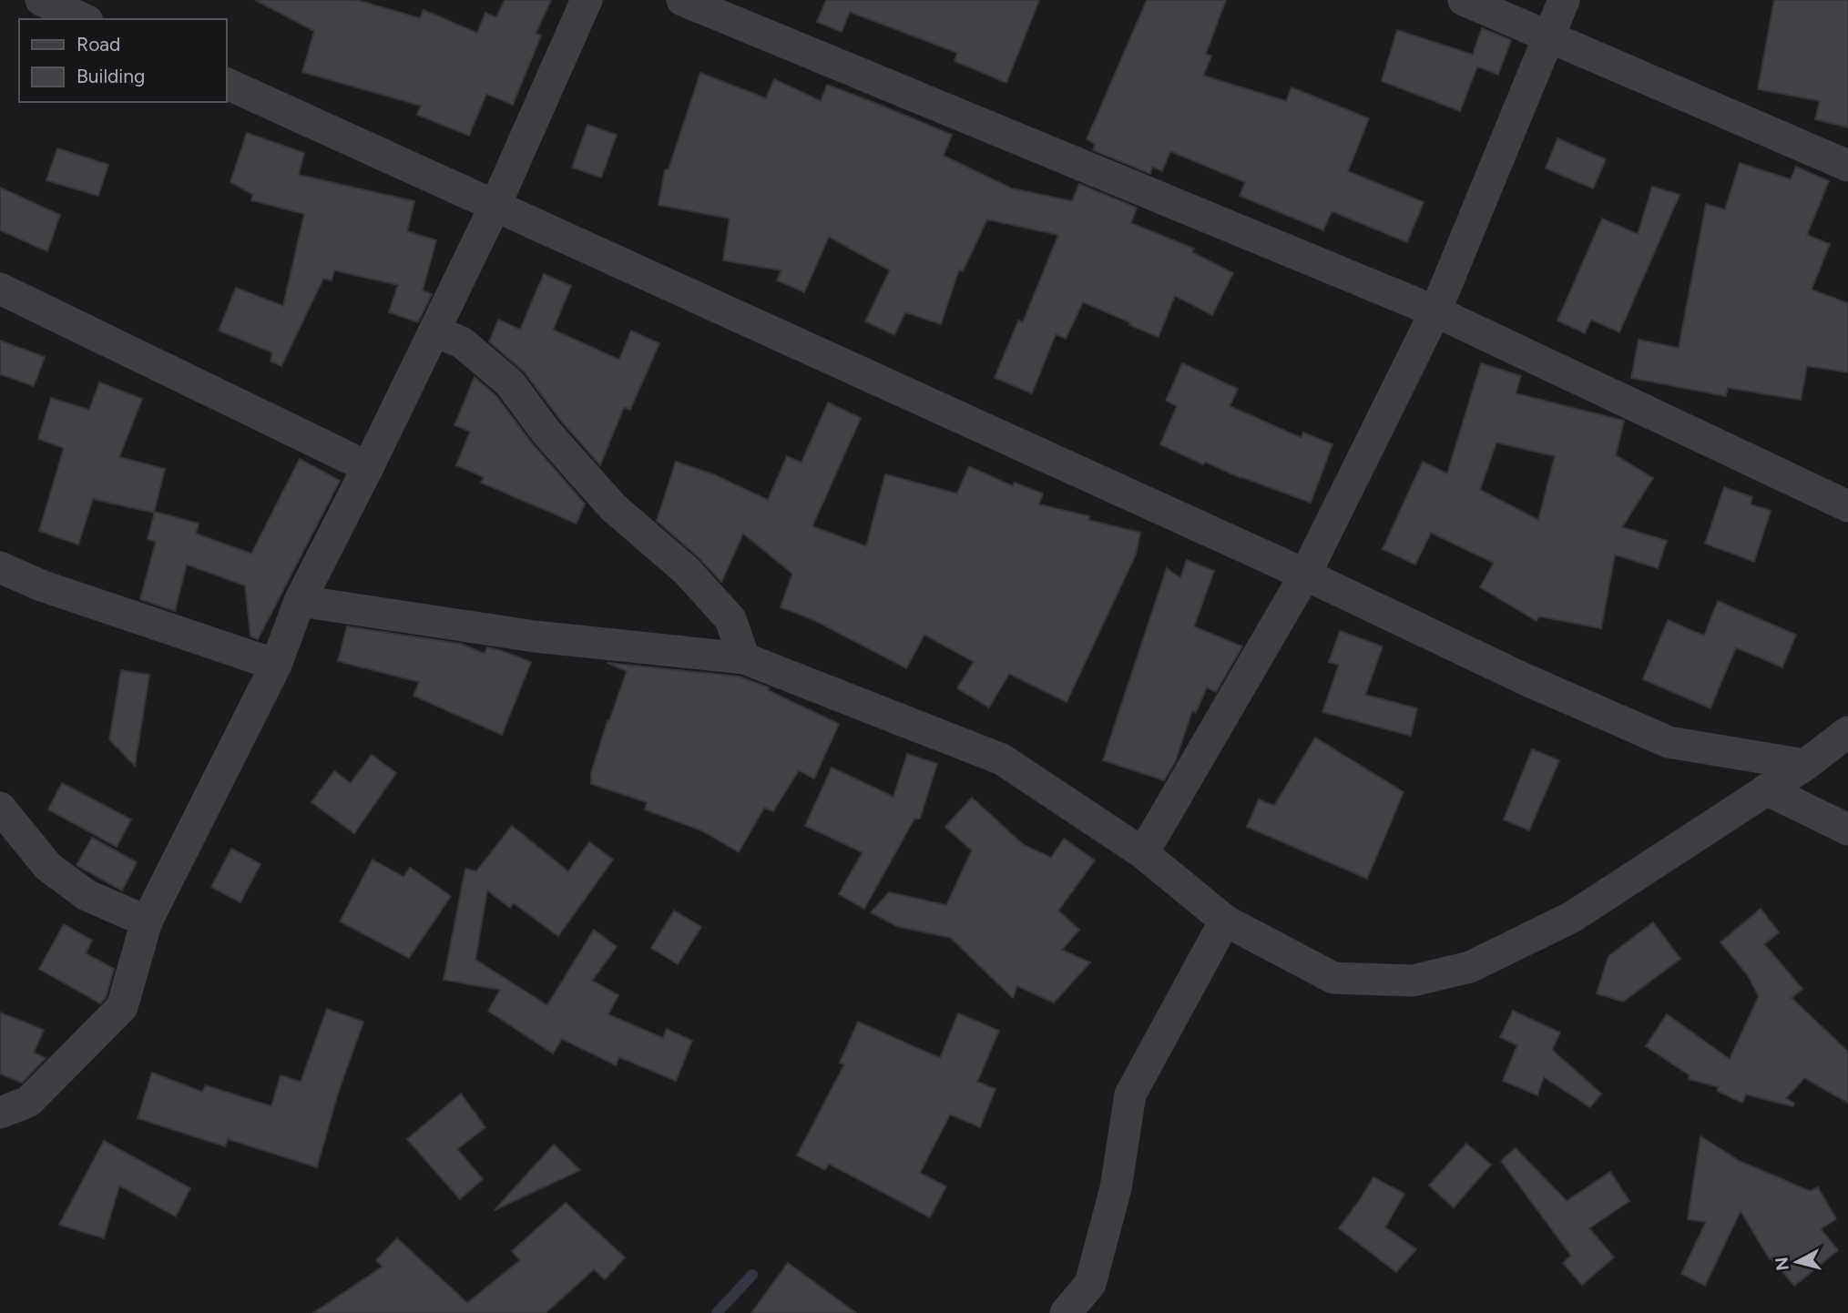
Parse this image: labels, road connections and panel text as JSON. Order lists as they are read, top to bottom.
{
  "legend": ["Road", "Building"],
  "north": "left"
}
